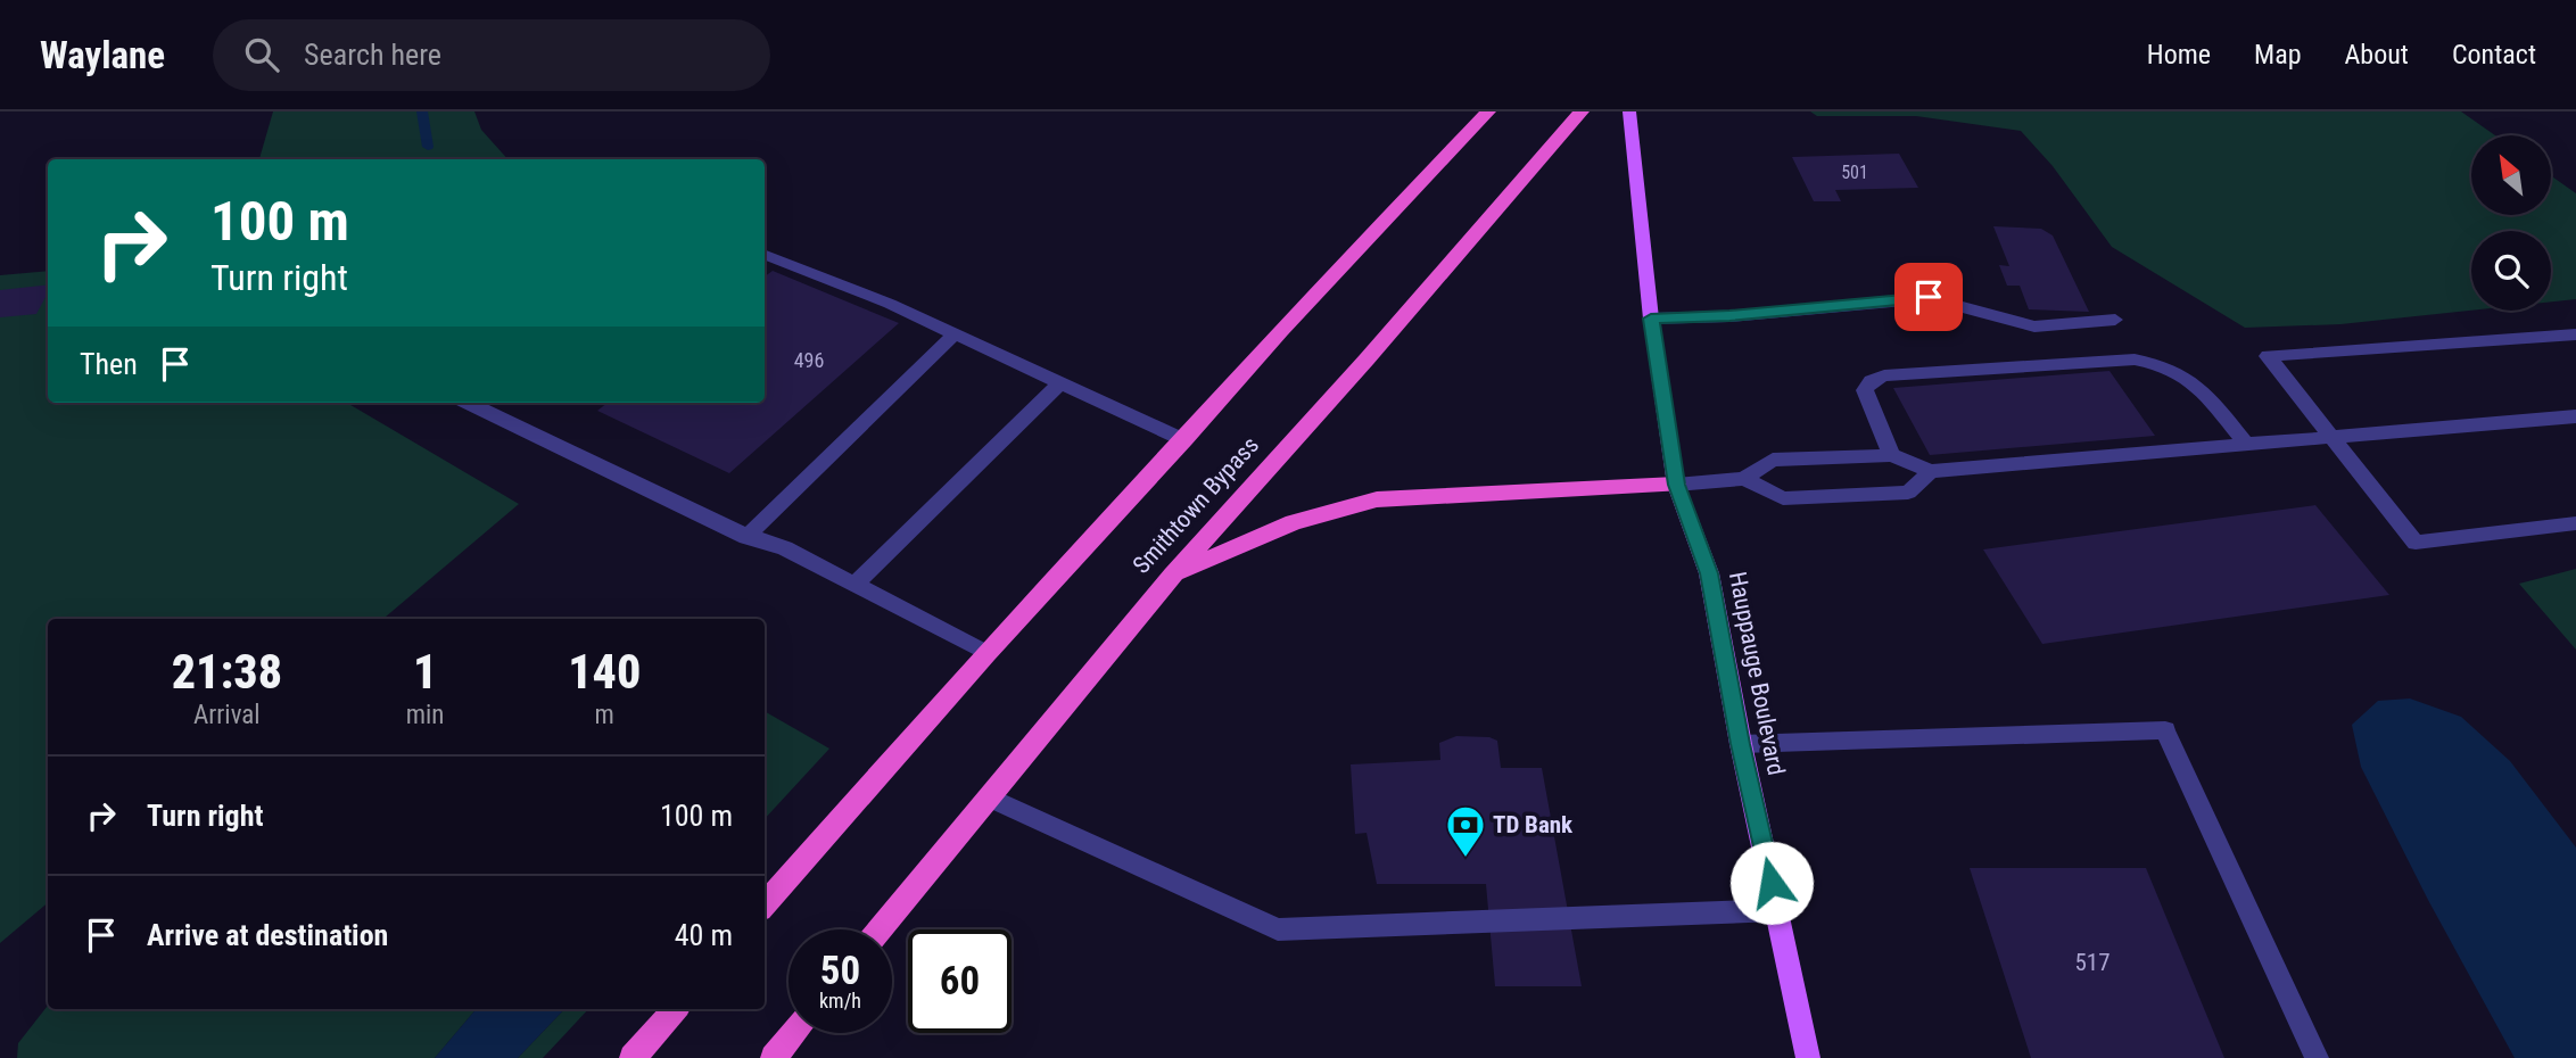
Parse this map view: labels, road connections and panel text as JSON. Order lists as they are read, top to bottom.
{
  "streets": {
    "highway": ["Smithtown Bypass"],
    "main road": ["Hauppauge Boulevard"]
  },
  "places": {
    "bank": ["TD Bank"]
  },
  "house_numbers": ["501", "496", "517"],
  "north": "top left",
  "page": {
    "header": "Waylane",
    "search": "Search here",
    "nav": [
      "Home",
      "Map",
      "About",
      "Contact"
    ],
    "turn": ["100 m", "Turn right"],
    "then": "Then",
    "eta": [
      "21:38",
      "Arrival",
      "1",
      "min",
      "140",
      "m"
    ],
    "list": [
      {
        "name": "Turn right",
        "value": "100 m"
      },
      {
        "name": "Arrive at destination",
        "value": "40 m"
      }
    ],
    "speed": "50 km/h",
    "limit": "60"
  }
}
